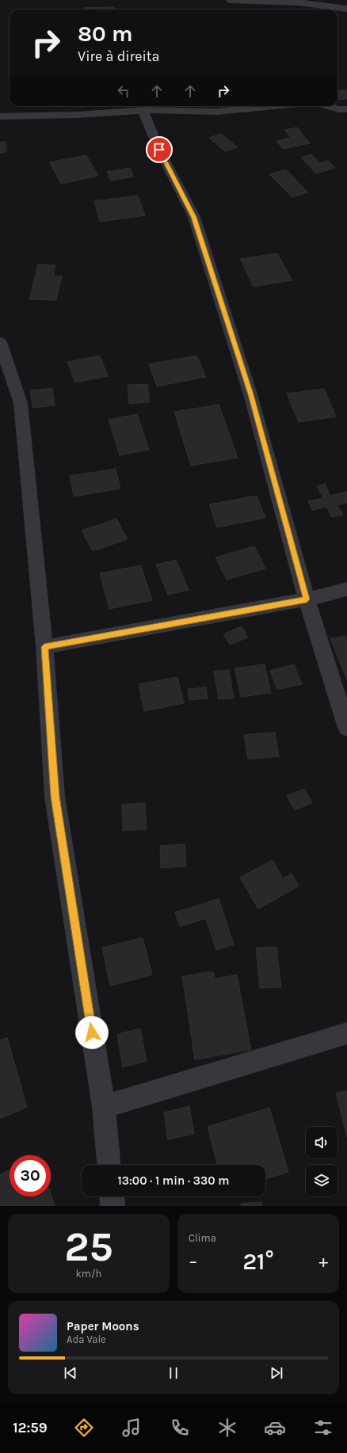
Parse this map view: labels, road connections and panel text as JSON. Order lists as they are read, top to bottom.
{
  "page": {
    "turn": ["80 m", "Vire à direita"],
    "limit": "30",
    "trip": "13:00 · 1 min · 330 m",
    "tile": [
      ["25", "km/h"],
      "Clima"
    ],
    "heat": ["−", "21°", "+"],
    "song": ["Paper Moons", "Ada Vale"],
    "tabs": "12:59"
  }
}
